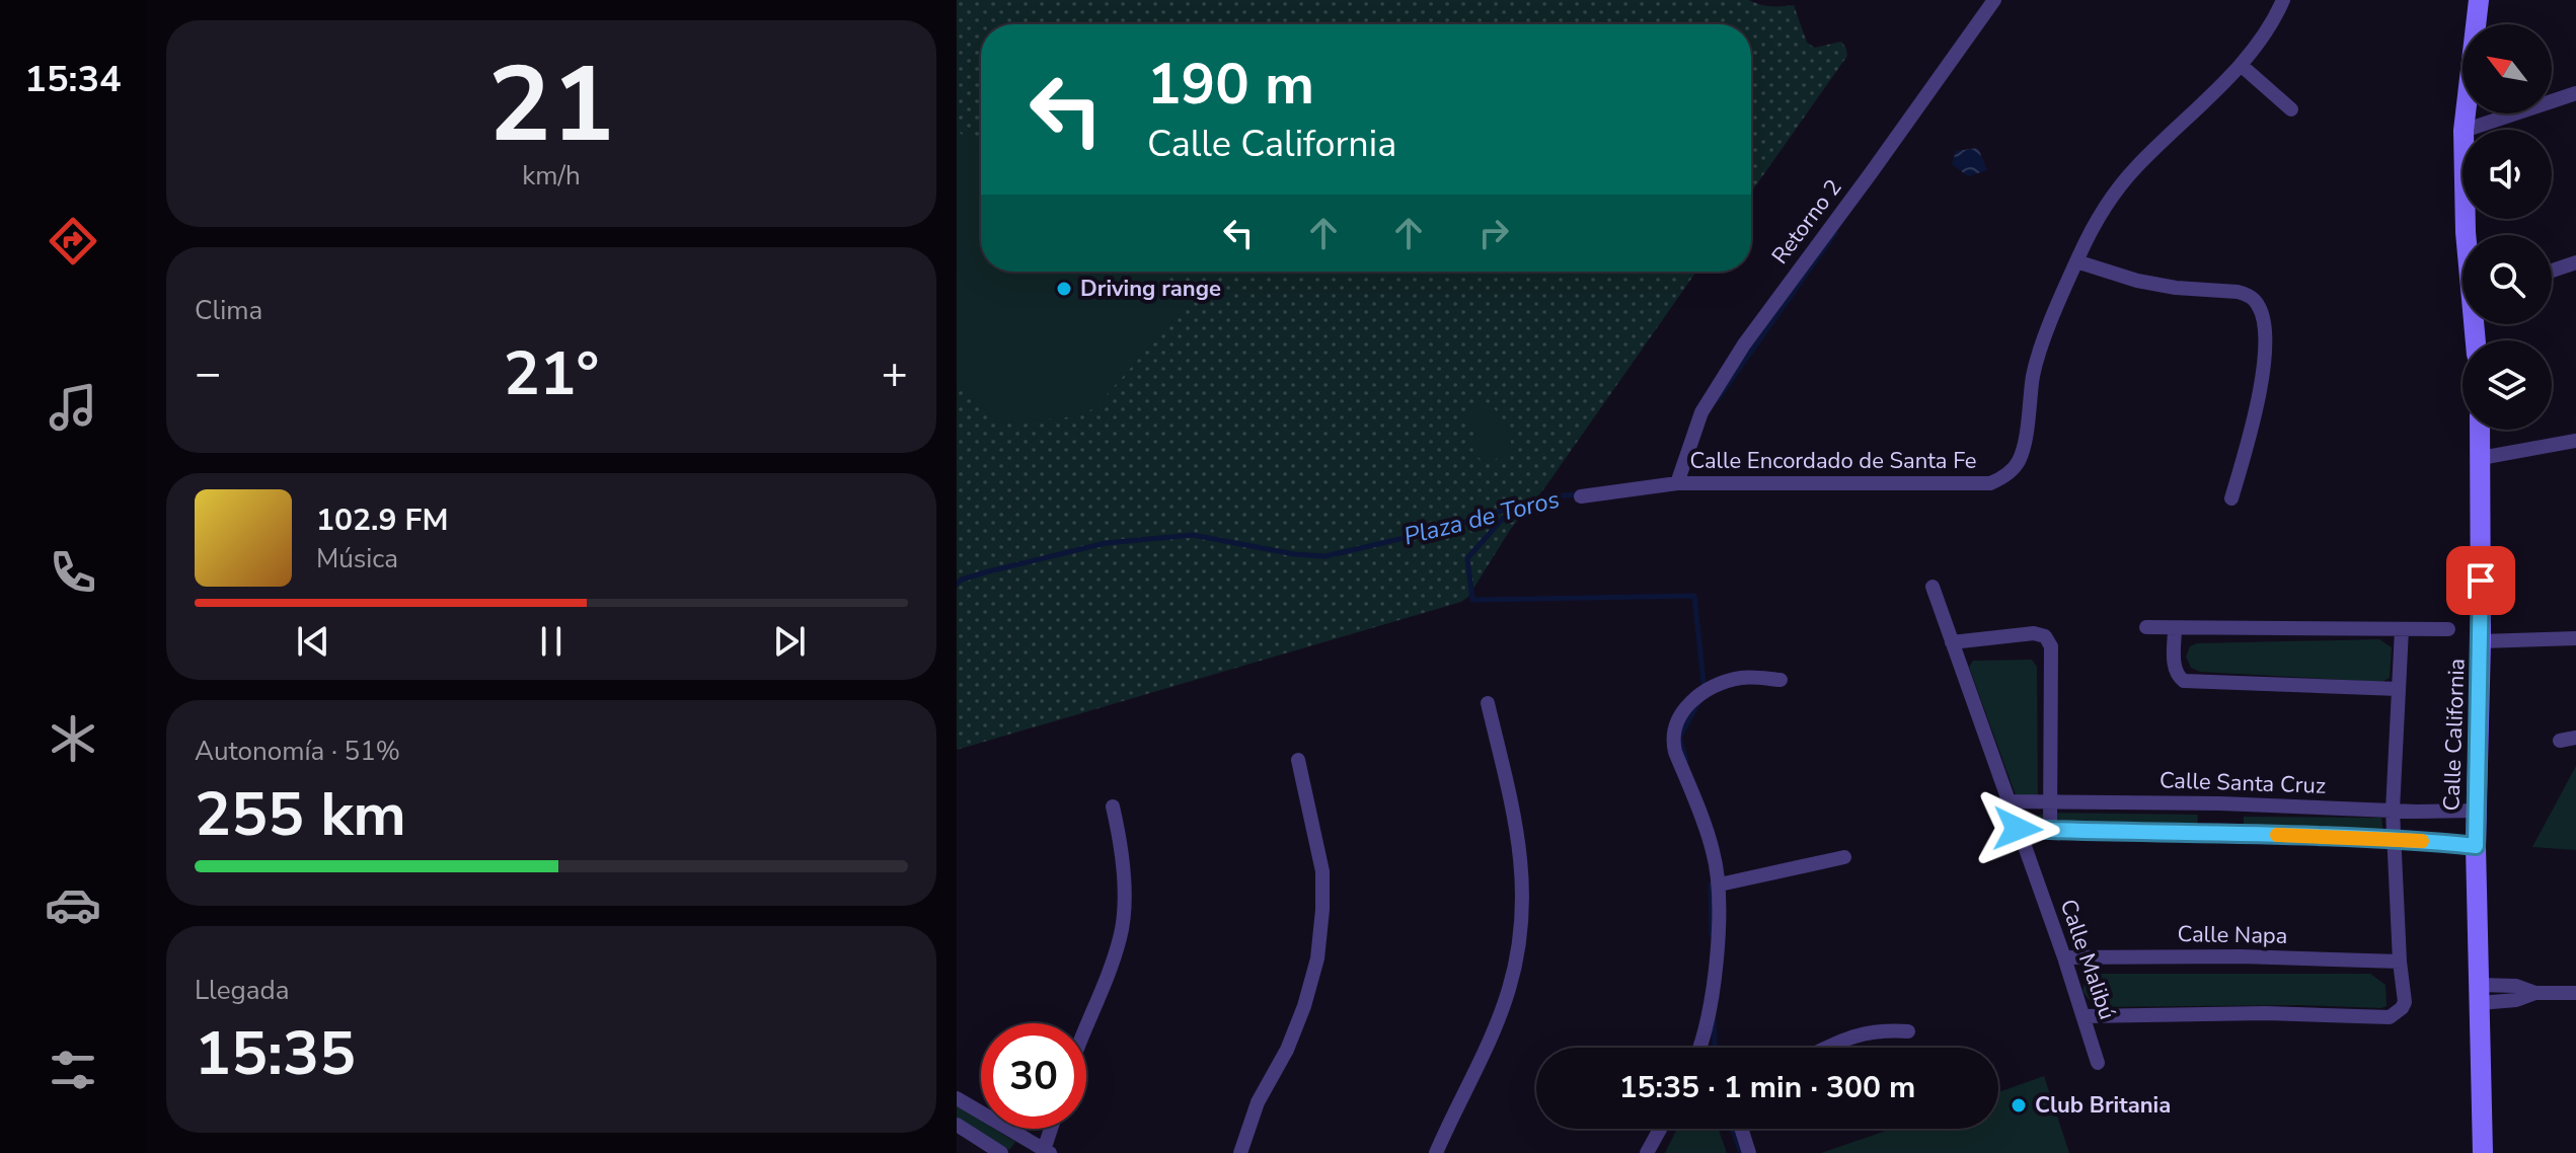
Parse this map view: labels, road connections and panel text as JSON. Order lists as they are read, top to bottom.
{
  "streets": {
    "main road": ["Calle California"],
    "street": [
      "Retorno 2",
      "Calle Encordado de Santa Fe",
      "Calle Santa Cruz",
      "Calle Napa",
      "Calle Malibú"
    ]
  },
  "crossings": [
    ["Retorno 2", "Calle Encordado de Santa Fe"],
    ["Calle California", "Calle Santa Cruz"],
    ["Calle Santa Cruz", "Calle Malibú"],
    ["Calle Napa", "Calle Malibú"]
  ],
  "water": ["Plaza de Toros"],
  "places": ["Driving range", "Club Britania"],
  "north": "top left",
  "page": {
    "tabs": "15:34",
    "tile": [
      ["21", "km/h"],
      "Clima",
      ["Autonomía · 51%", "255 km"],
      ["Llegada", "15:35"]
    ],
    "turn": ["190 m", "Calle California"],
    "heat": ["−", "21°", "+"],
    "song": ["102.9 FM", "Música"],
    "limit": "30",
    "trip": "15:35 · 1 min · 300 m"
  }
}
